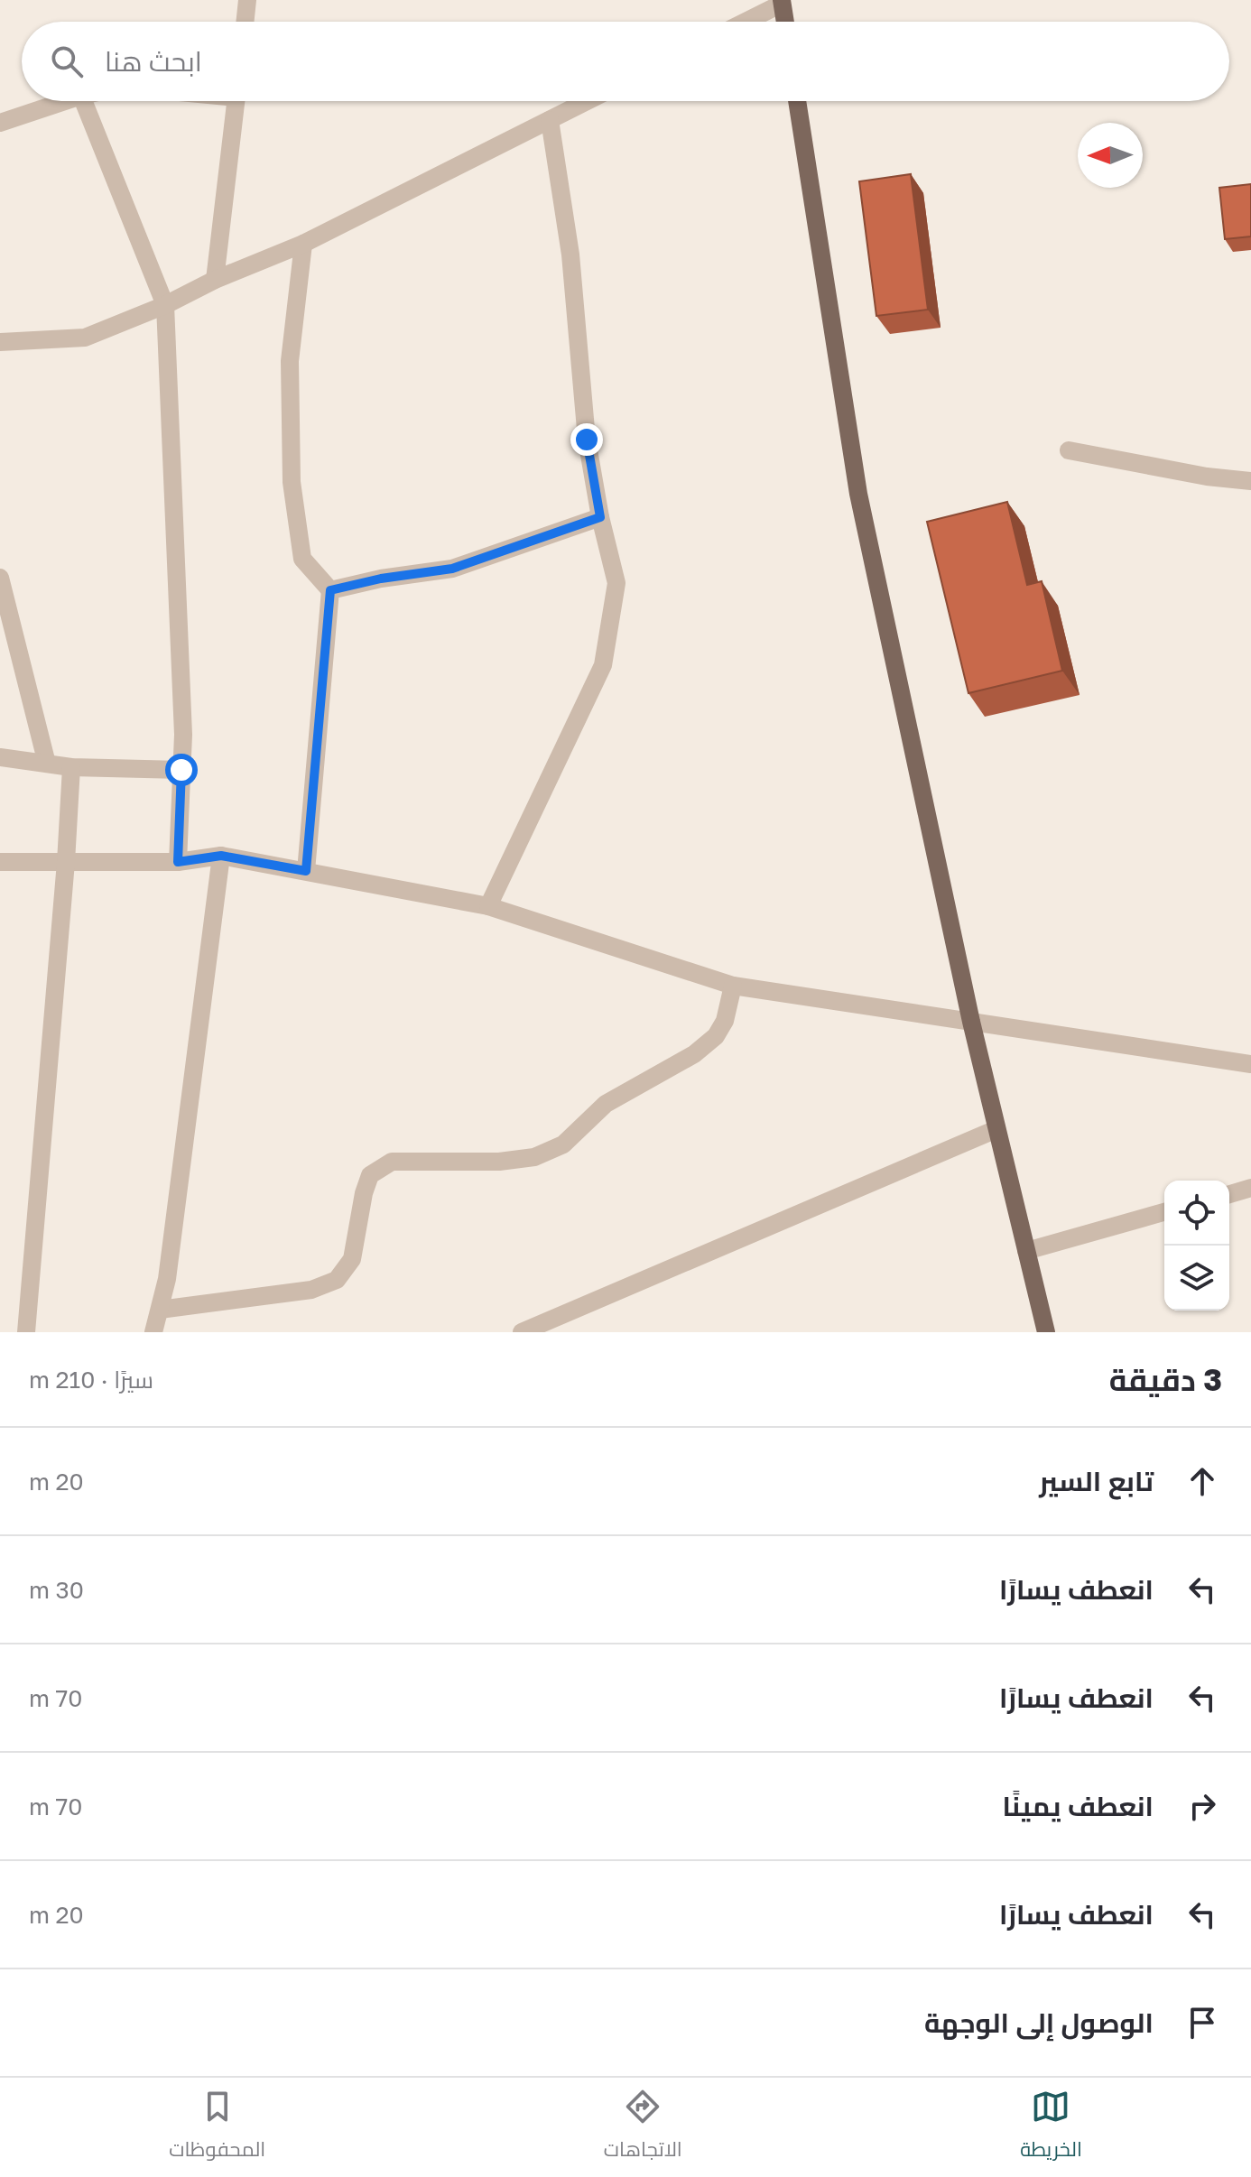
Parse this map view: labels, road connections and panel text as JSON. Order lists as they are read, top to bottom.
{
  "north": "left",
  "page": {
    "search": "ابحث هنا",
    "heading": ["3 دقيقة", "سيرًا · 210 m"],
    "list": [
      ["تابع السير", "20 m"],
      ["انعطف يسارًا", "30 m"],
      ["انعطف يسارًا", "70 m"],
      ["انعطف يمينًا", "70 m"],
      ["انعطف يسارًا", "20 m"],
      "الوصول إلى الوجهة"
    ],
    "nav": ["الخريطة", "الاتجاهات", "المحفوظات"]
  }
}
